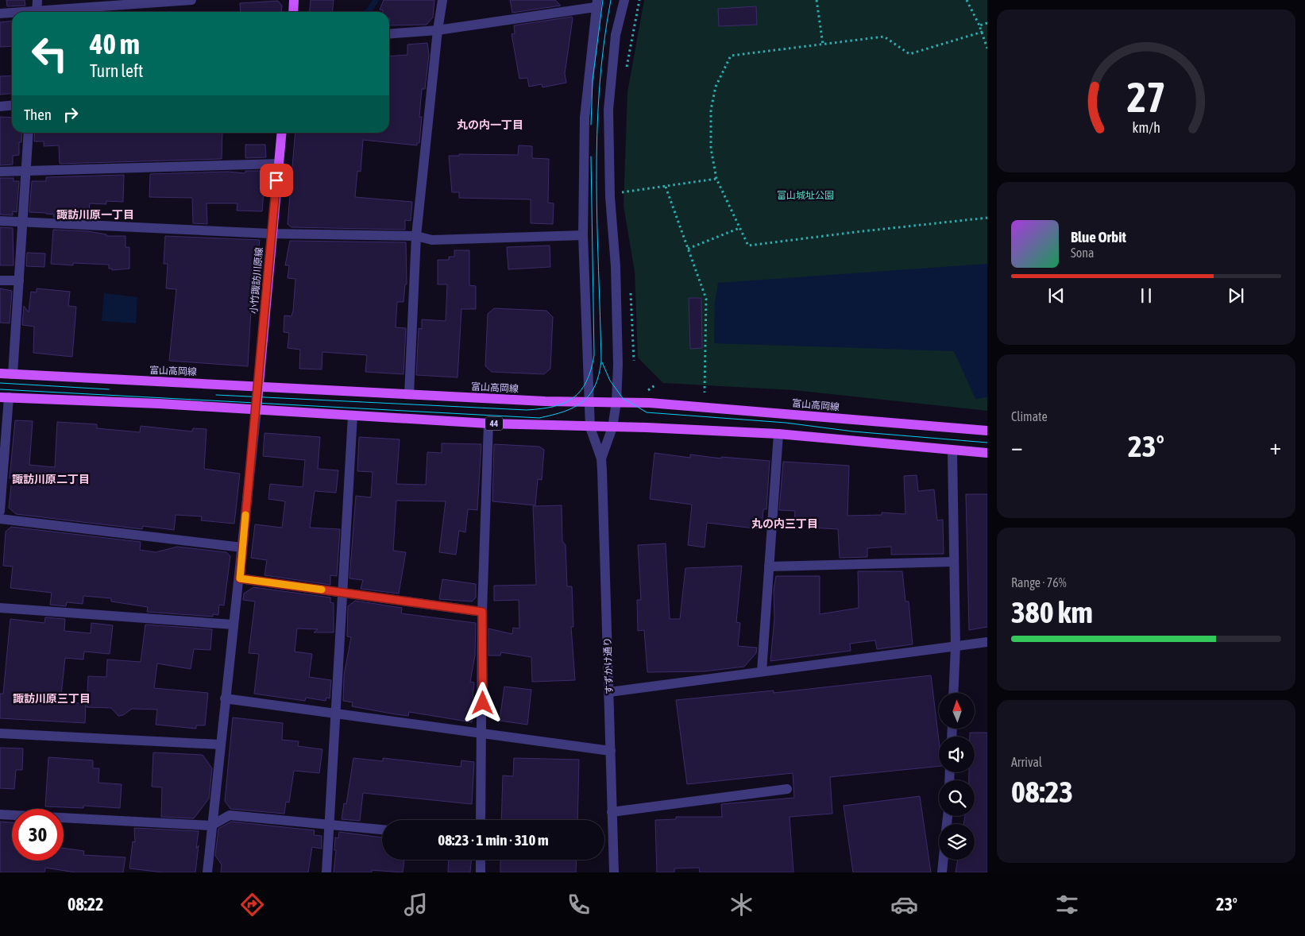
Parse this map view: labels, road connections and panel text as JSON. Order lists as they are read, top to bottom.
{
  "streets": {
    "main road": ["小竹諏訪川原線", "富山高岡線", "44"],
    "street": ["すずかけ通り"]
  },
  "crossings": [
    ["小竹諏訪川原線", "富山高岡線"],
    ["小竹諏訪川原線", "44"]
  ],
  "districts": [
    "丸の内一丁目",
    "諏訪川原一丁目",
    "諏訪川原二丁目",
    "丸の内三丁目",
    "諏訪川原三丁目"
  ],
  "parks": ["富山城址公園"],
  "north": "top",
  "page": {
    "turn": ["40 m", "Turn left"],
    "then": "Then",
    "song": ["Blue Orbit", "Sona"],
    "tile": [
      "Climate",
      ["Range · 76%", "380 km"],
      ["Arrival", "08:23"]
    ],
    "heat": ["−", "23°", "+"],
    "limit": "30",
    "trip": "08:23 · 1 min · 310 m",
    "tabs": ["08:22", "23°"],
    "gauge": ["27", "km/h"]
  }
}
